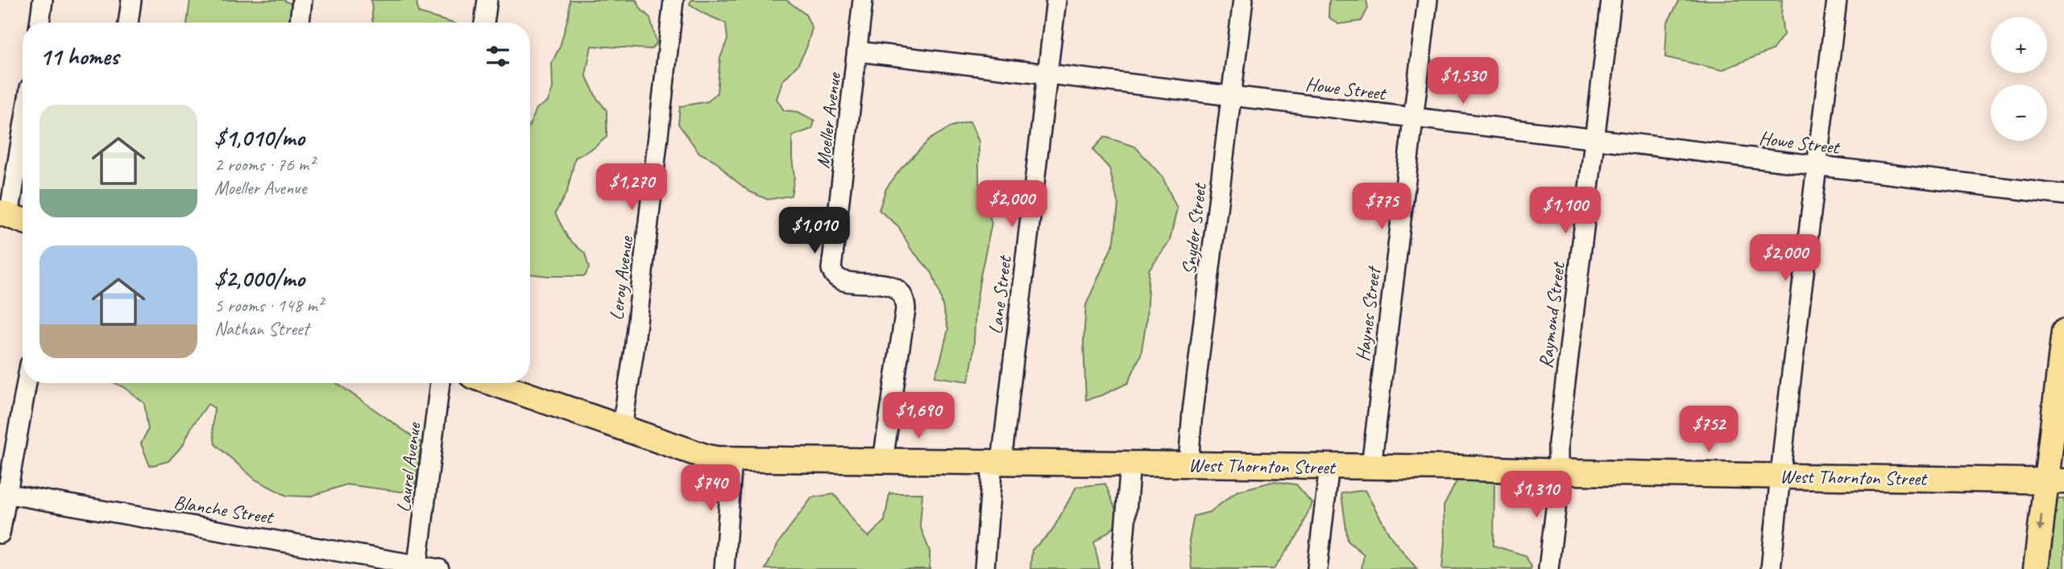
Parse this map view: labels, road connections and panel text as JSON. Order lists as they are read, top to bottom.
{
  "streets": {
    "main road": ["West Thornton Street"],
    "street": [
      "Howe Street",
      "Moeller Avenue",
      "Snyder Street",
      "Leroy Avenue",
      "Lane Street",
      "Haynes Street",
      "Raymond Street",
      "Laurel Avenue",
      "Blanche Street"
    ]
  },
  "crossings": [
    ["Howe Street", "Moeller Avenue"],
    ["Howe Street", "Snyder Street"],
    ["Howe Street", "Lane Street"],
    ["Howe Street", "Haynes Street"],
    ["Howe Street", "Raymond Street"],
    ["Moeller Avenue", "West Thornton Street"],
    ["Snyder Street", "West Thornton Street"],
    ["Leroy Avenue", "West Thornton Street"],
    ["Lane Street", "West Thornton Street"],
    ["Haynes Street", "West Thornton Street"],
    ["Raymond Street", "West Thornton Street"],
    ["Laurel Avenue", "Blanche Street"]
  ],
  "page": {
    "map_buttons": ["+", "−"],
    "heading": "11 homes",
    "price": [
      "$1,530",
      "$1,270",
      "$2,000",
      "$775",
      "$1,100",
      "$1,010",
      "$2,000",
      "$1,690",
      "$752",
      "$740",
      "$1,310"
    ],
    "list": [
      {
        "name": "$1,010/mo",
        "note": "2 rooms · 76 m² · Moeller Avenue"
      },
      {
        "name": "$2,000/mo",
        "note": "5 rooms · 148 m² · Nathan Street"
      }
    ]
  }
}
